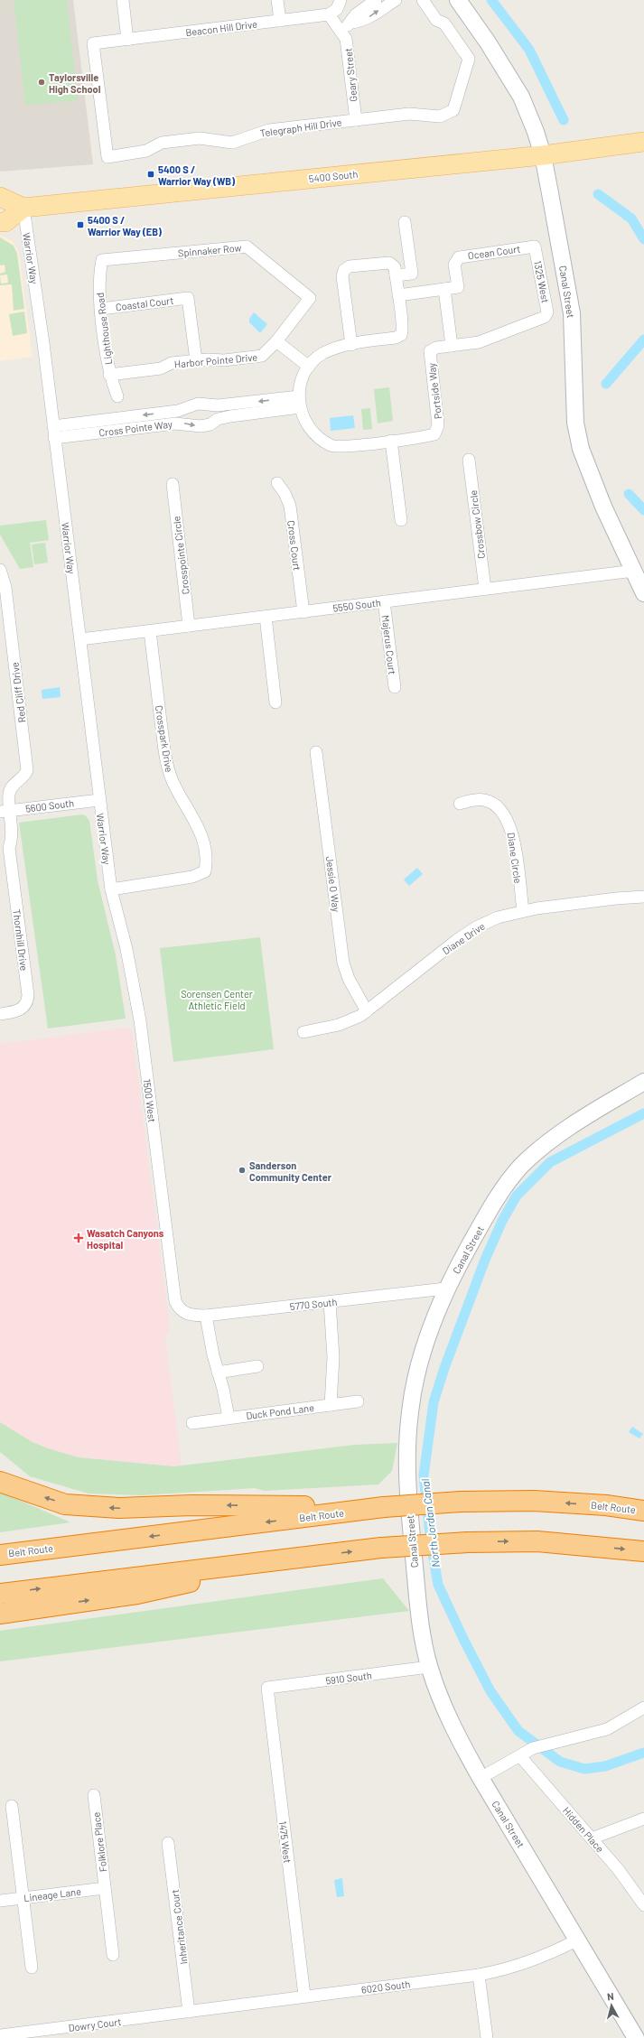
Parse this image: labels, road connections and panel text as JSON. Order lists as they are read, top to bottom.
{
  "streets": {
    "highway": ["Belt Route"],
    "main road": ["5400 South"],
    "street": [
      "Beacon Hill Drive",
      "Geary Street",
      "Telegraph Hill Drive",
      "Spinnaker Row",
      "Ocean Court",
      "Warrior Way",
      "1325 West",
      "Canal Street",
      "Coastal Court",
      "Lighthouse Road",
      "Harbor Pointe Drive",
      "Portside Way",
      "Cross Pointe Way",
      "Crossbow Circle",
      "Cross Court",
      "Crosspointe Circle",
      "5550 South",
      "Majerus Court",
      "Red Cliff Drive",
      "Crosspark Drive",
      "5600 South",
      "Diane Circle",
      "Jessie O Way",
      "Diane Drive",
      "Thornhill Drive",
      "1500 West",
      "5770 South",
      "Duck Pond Lane",
      "5910 South",
      "Hidden Place",
      "Folklore Place",
      "1475 West",
      "Lineage Lane",
      "Inheritance Court",
      "6020 South",
      "Dowry Court"
    ]
  },
  "crossings": [
    ["Beacon Hill Drive", "Geary Street"],
    ["Beacon Hill Drive", "Telegraph Hill Drive"],
    ["Geary Street", "Telegraph Hill Drive"],
    ["5400 South", "Warrior Way"],
    ["5400 South", "Canal Street"],
    ["Spinnaker Row", "Lighthouse Road"],
    ["Spinnaker Row", "Harbor Pointe Drive"],
    ["Ocean Court", "1325 West"],
    ["Warrior Way", "Cross Pointe Way"],
    ["Warrior Way", "5550 South"],
    ["Warrior Way", "Crosspark Drive"],
    ["Warrior Way", "5600 South"],
    ["Warrior Way", "1500 West"],
    ["1325 West", "Portside Way"],
    ["Canal Street", "5550 South"],
    ["Canal Street", "5770 South"],
    ["Canal Street", "5910 South"],
    ["Canal Street", "6020 South"],
    ["Coastal Court", "Lighthouse Road"],
    ["Coastal Court", "Harbor Pointe Drive"],
    ["Lighthouse Road", "Harbor Pointe Drive"],
    ["Portside Way", "Cross Pointe Way"],
    ["Crossbow Circle", "5550 South"],
    ["Cross Court", "5550 South"],
    ["Crosspointe Circle", "5550 South"],
    ["5550 South", "Majerus Court"],
    ["5550 South", "Crosspark Drive"],
    ["Red Cliff Drive", "5600 South"],
    ["Red Cliff Drive", "Thornhill Drive"],
    ["Crosspark Drive", "1500 West"],
    ["5600 South", "Thornhill Drive"],
    ["Diane Circle", "Diane Drive"],
    ["Jessie O Way", "Diane Drive"],
    ["1500 West", "5770 South"],
    ["5910 South", "1475 West"],
    ["Folklore Place", "Lineage Lane"],
    ["1475 West", "6020 South"],
    ["Inheritance Court", "6020 South"],
    ["Inheritance Court", "Dowry Court"],
    ["6020 South", "Dowry Court"]
  ],
  "water": ["North Jordan Canal"],
  "parks": ["Sorensen Center Athletic Field"],
  "places": {
    "other": ["Taylorsville High School", "Sanderson Community Center"],
    "transit": ["5400 S / Warrior Way (WB)", "5400 S / Warrior Way (EB)"],
    "health": ["Wasatch Canyons Hospital"]
  },
  "north": "top"
}
